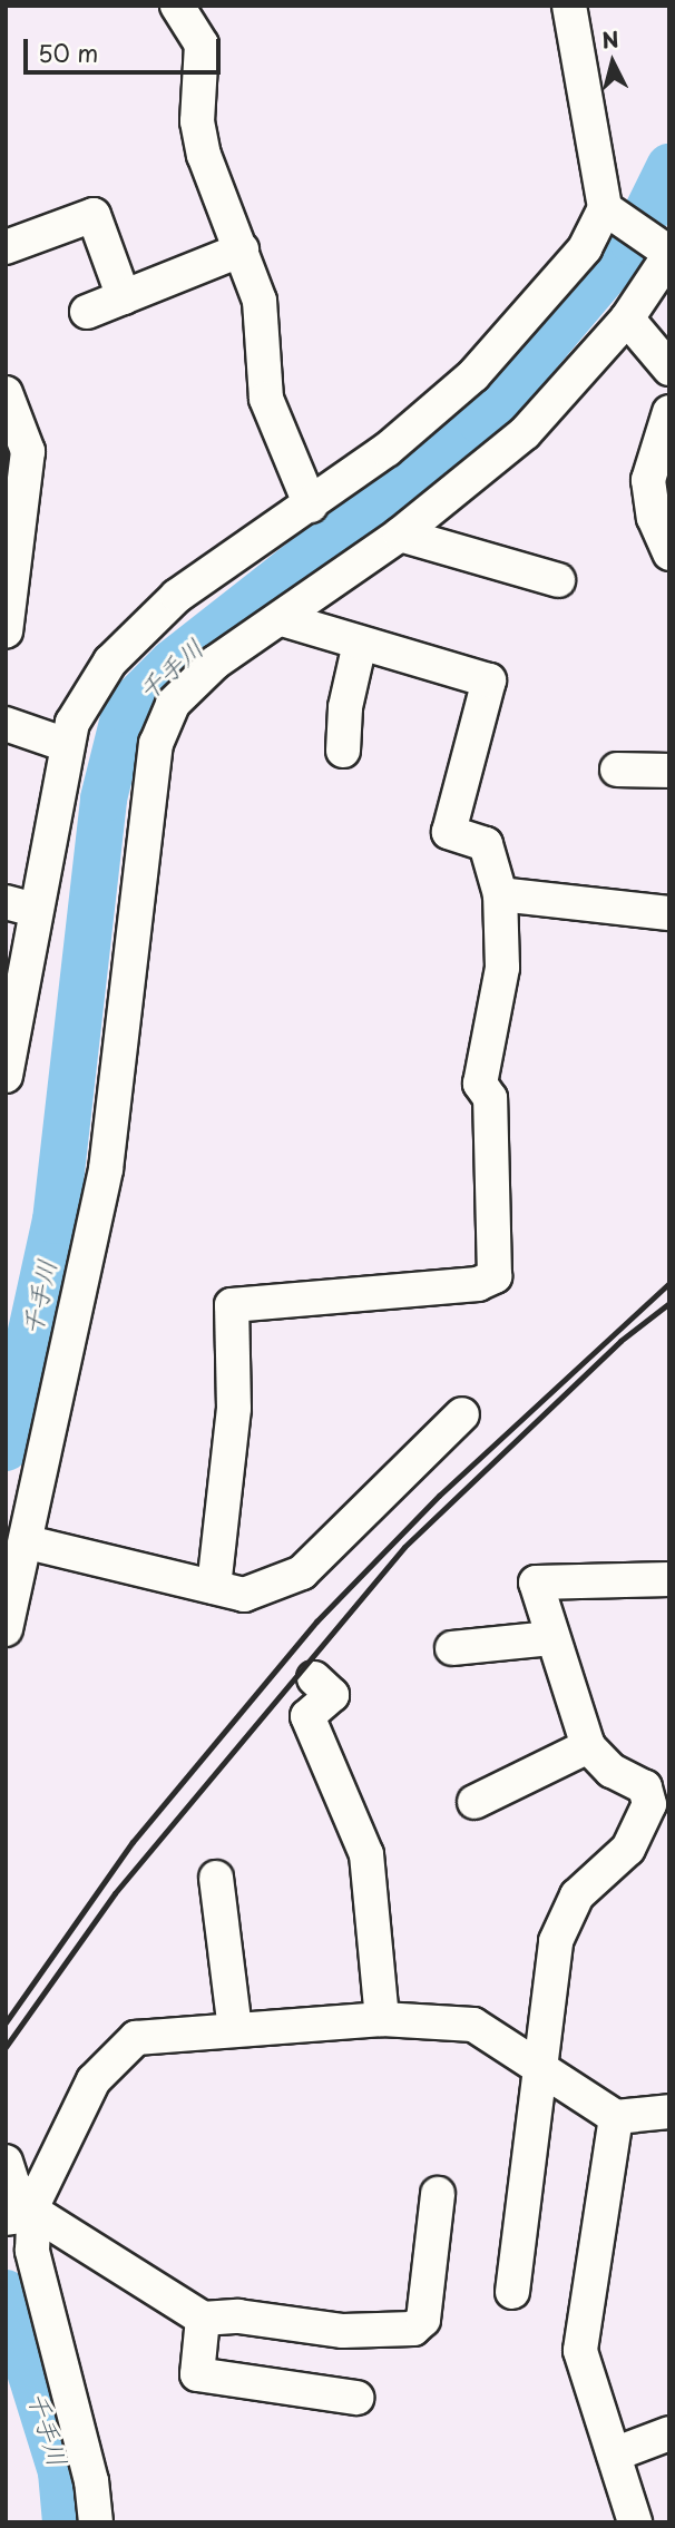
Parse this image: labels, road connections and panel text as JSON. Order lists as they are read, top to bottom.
{
  "water": ["千手川"],
  "scale_bar": "50 m",
  "north": "top"
}
